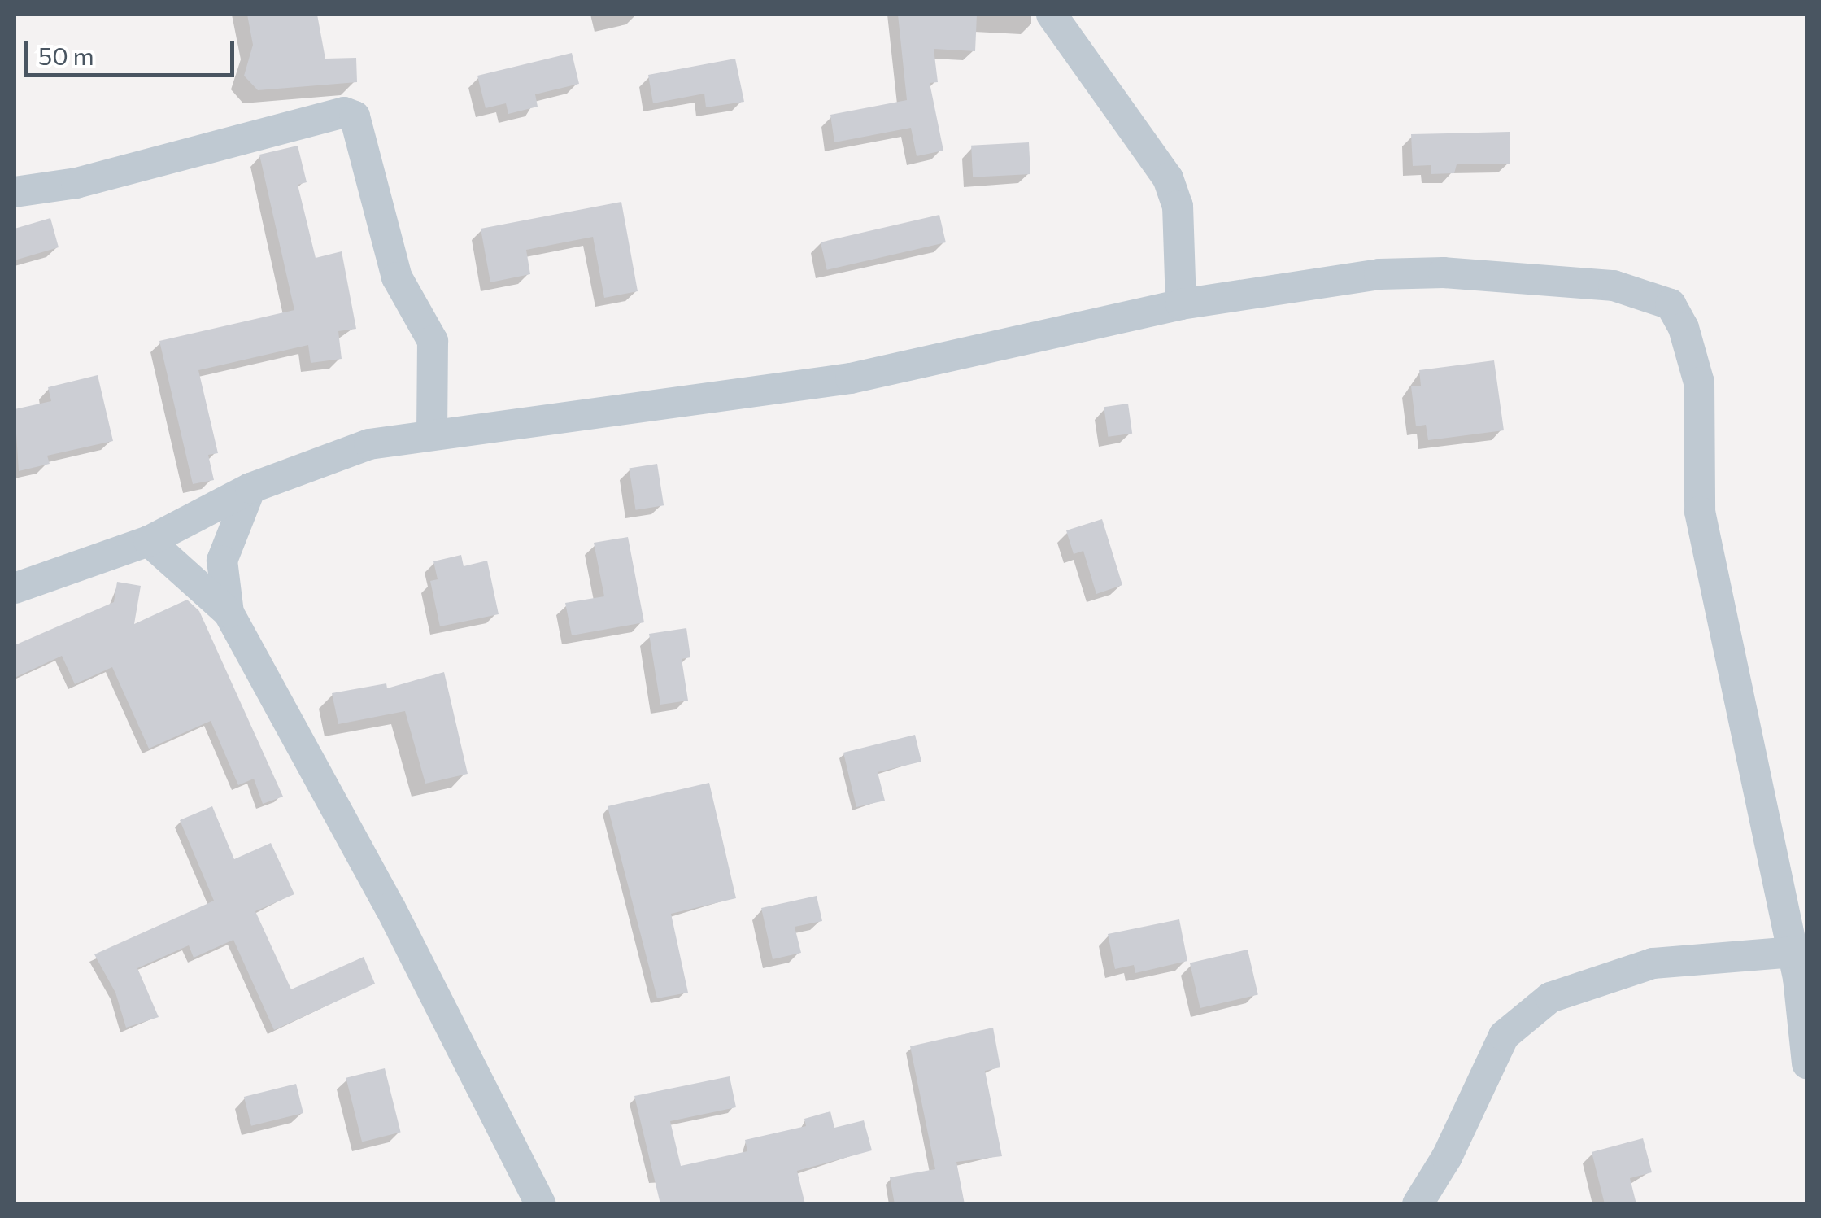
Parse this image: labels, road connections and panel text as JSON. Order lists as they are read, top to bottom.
{
  "scale_bar": "50 m"
}
